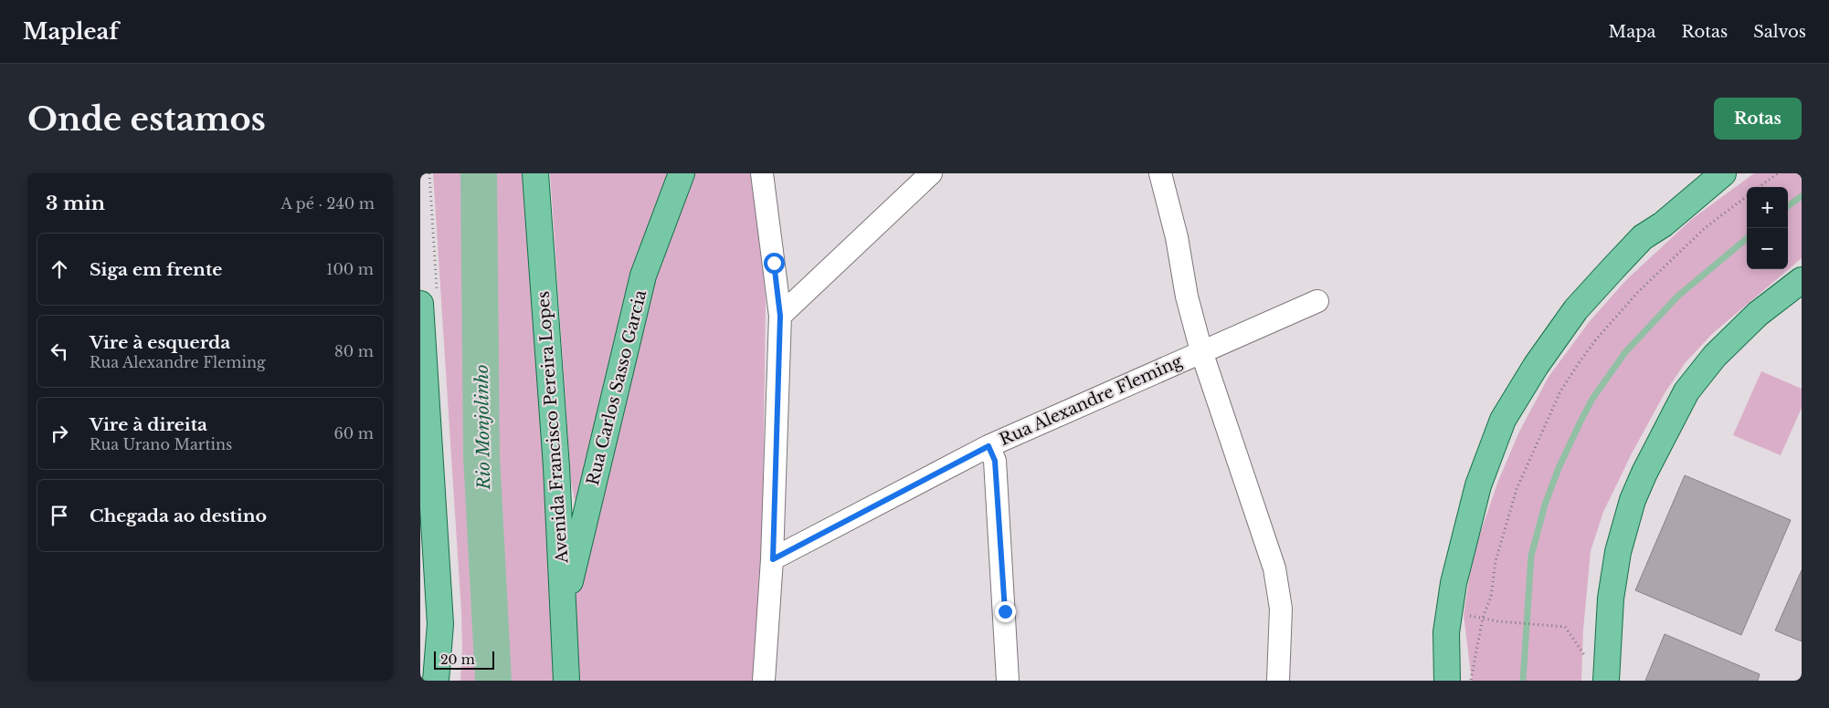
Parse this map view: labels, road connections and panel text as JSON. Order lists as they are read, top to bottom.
{
  "streets": {
    "main road": ["Rua Carlos Sasso Garcia", "Avenida Francisco Pereira Lopes"],
    "street": ["Rua Alexandre Fleming"]
  },
  "crossings": [
    ["Rua Carlos Sasso Garcia", "Avenida Francisco Pereira Lopes"]
  ],
  "water": ["Rio Monjolinho"],
  "scale_bar": "20 m",
  "page": {
    "header": "Mapleaf",
    "nav": ["Mapa", "Rotas", "Salvos"],
    "buttons": "Rotas",
    "title": "Onde estamos",
    "heading": ["3 min", "A pé · 240 m"],
    "map_buttons": ["+", "−"],
    "list": [
      ["Siga em frente", "100 m"],
      ["Vire à esquerda", "Rua Alexandre Fleming", "80 m"],
      ["Vire à direita", "Rua Urano Martins", "60 m"],
      "Chegada ao destino"
    ],
    "scale": "20 m"
  }
}
